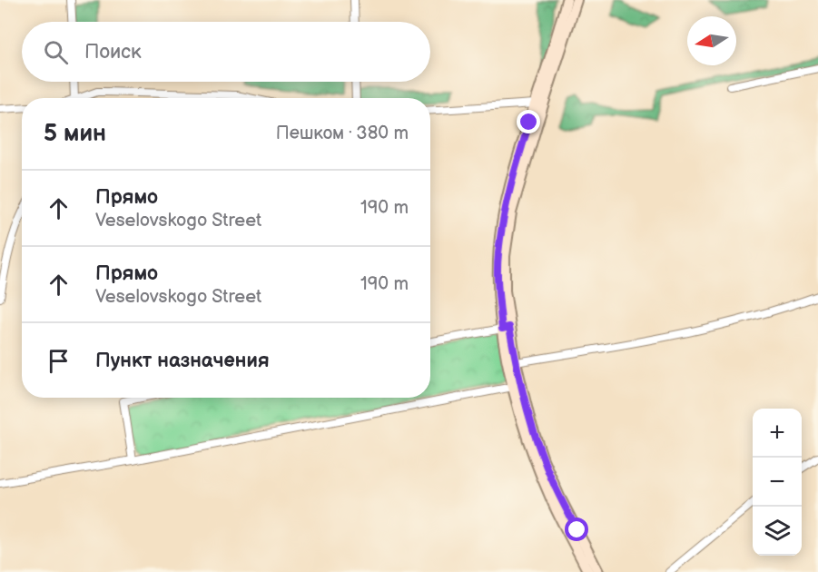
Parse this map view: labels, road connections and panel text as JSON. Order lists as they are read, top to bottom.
{
  "north": "left",
  "page": {
    "search": "Поиск",
    "heading": ["5 мин", "Пешком · 380 m"],
    "list": [
      ["Прямо", "Veselovskogo Street", "190 m"],
      ["Прямо", "Veselovskogo Street", "190 m"],
      "Пункт назначения"
    ],
    "map_buttons": ["+", "−"]
  }
}
